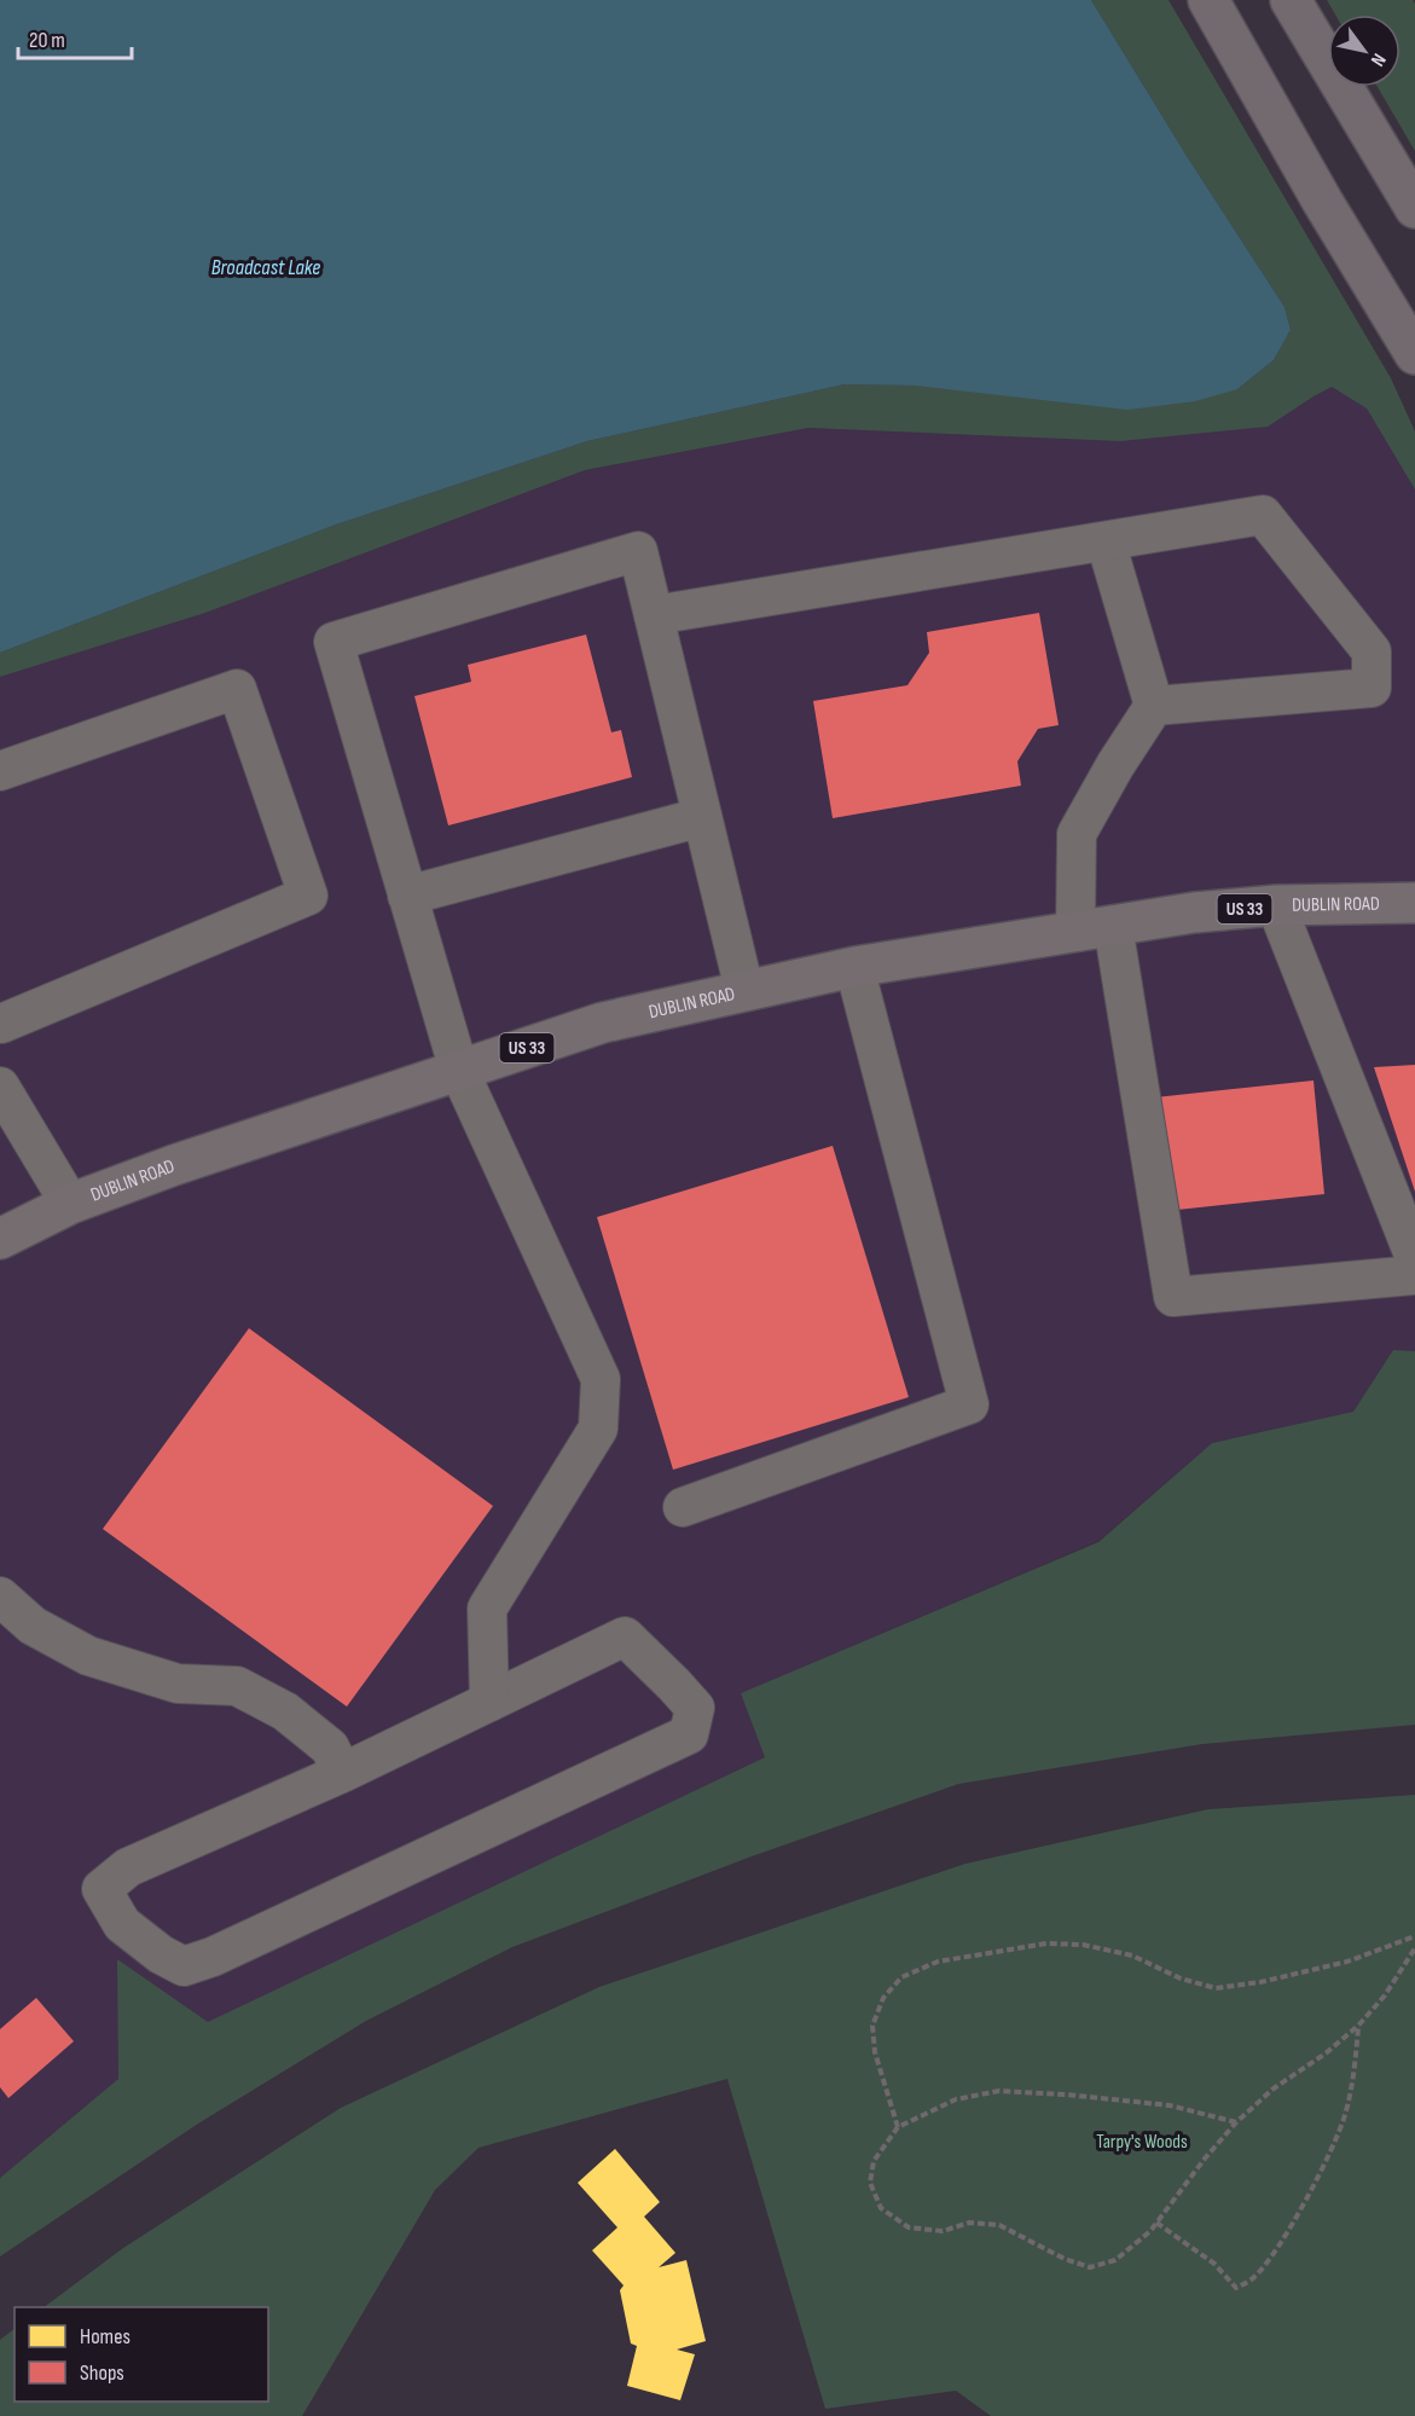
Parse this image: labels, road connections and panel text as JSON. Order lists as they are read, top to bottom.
{
  "streets": {
    "main road": ["DUBLIN ROAD", "US 33"]
  },
  "water": ["Broadcast Lake"],
  "parks": ["Tarpy's Woods"],
  "legend": ["Homes", "Shops"],
  "scale_bar": "20 m",
  "north": "bottom right"
}
